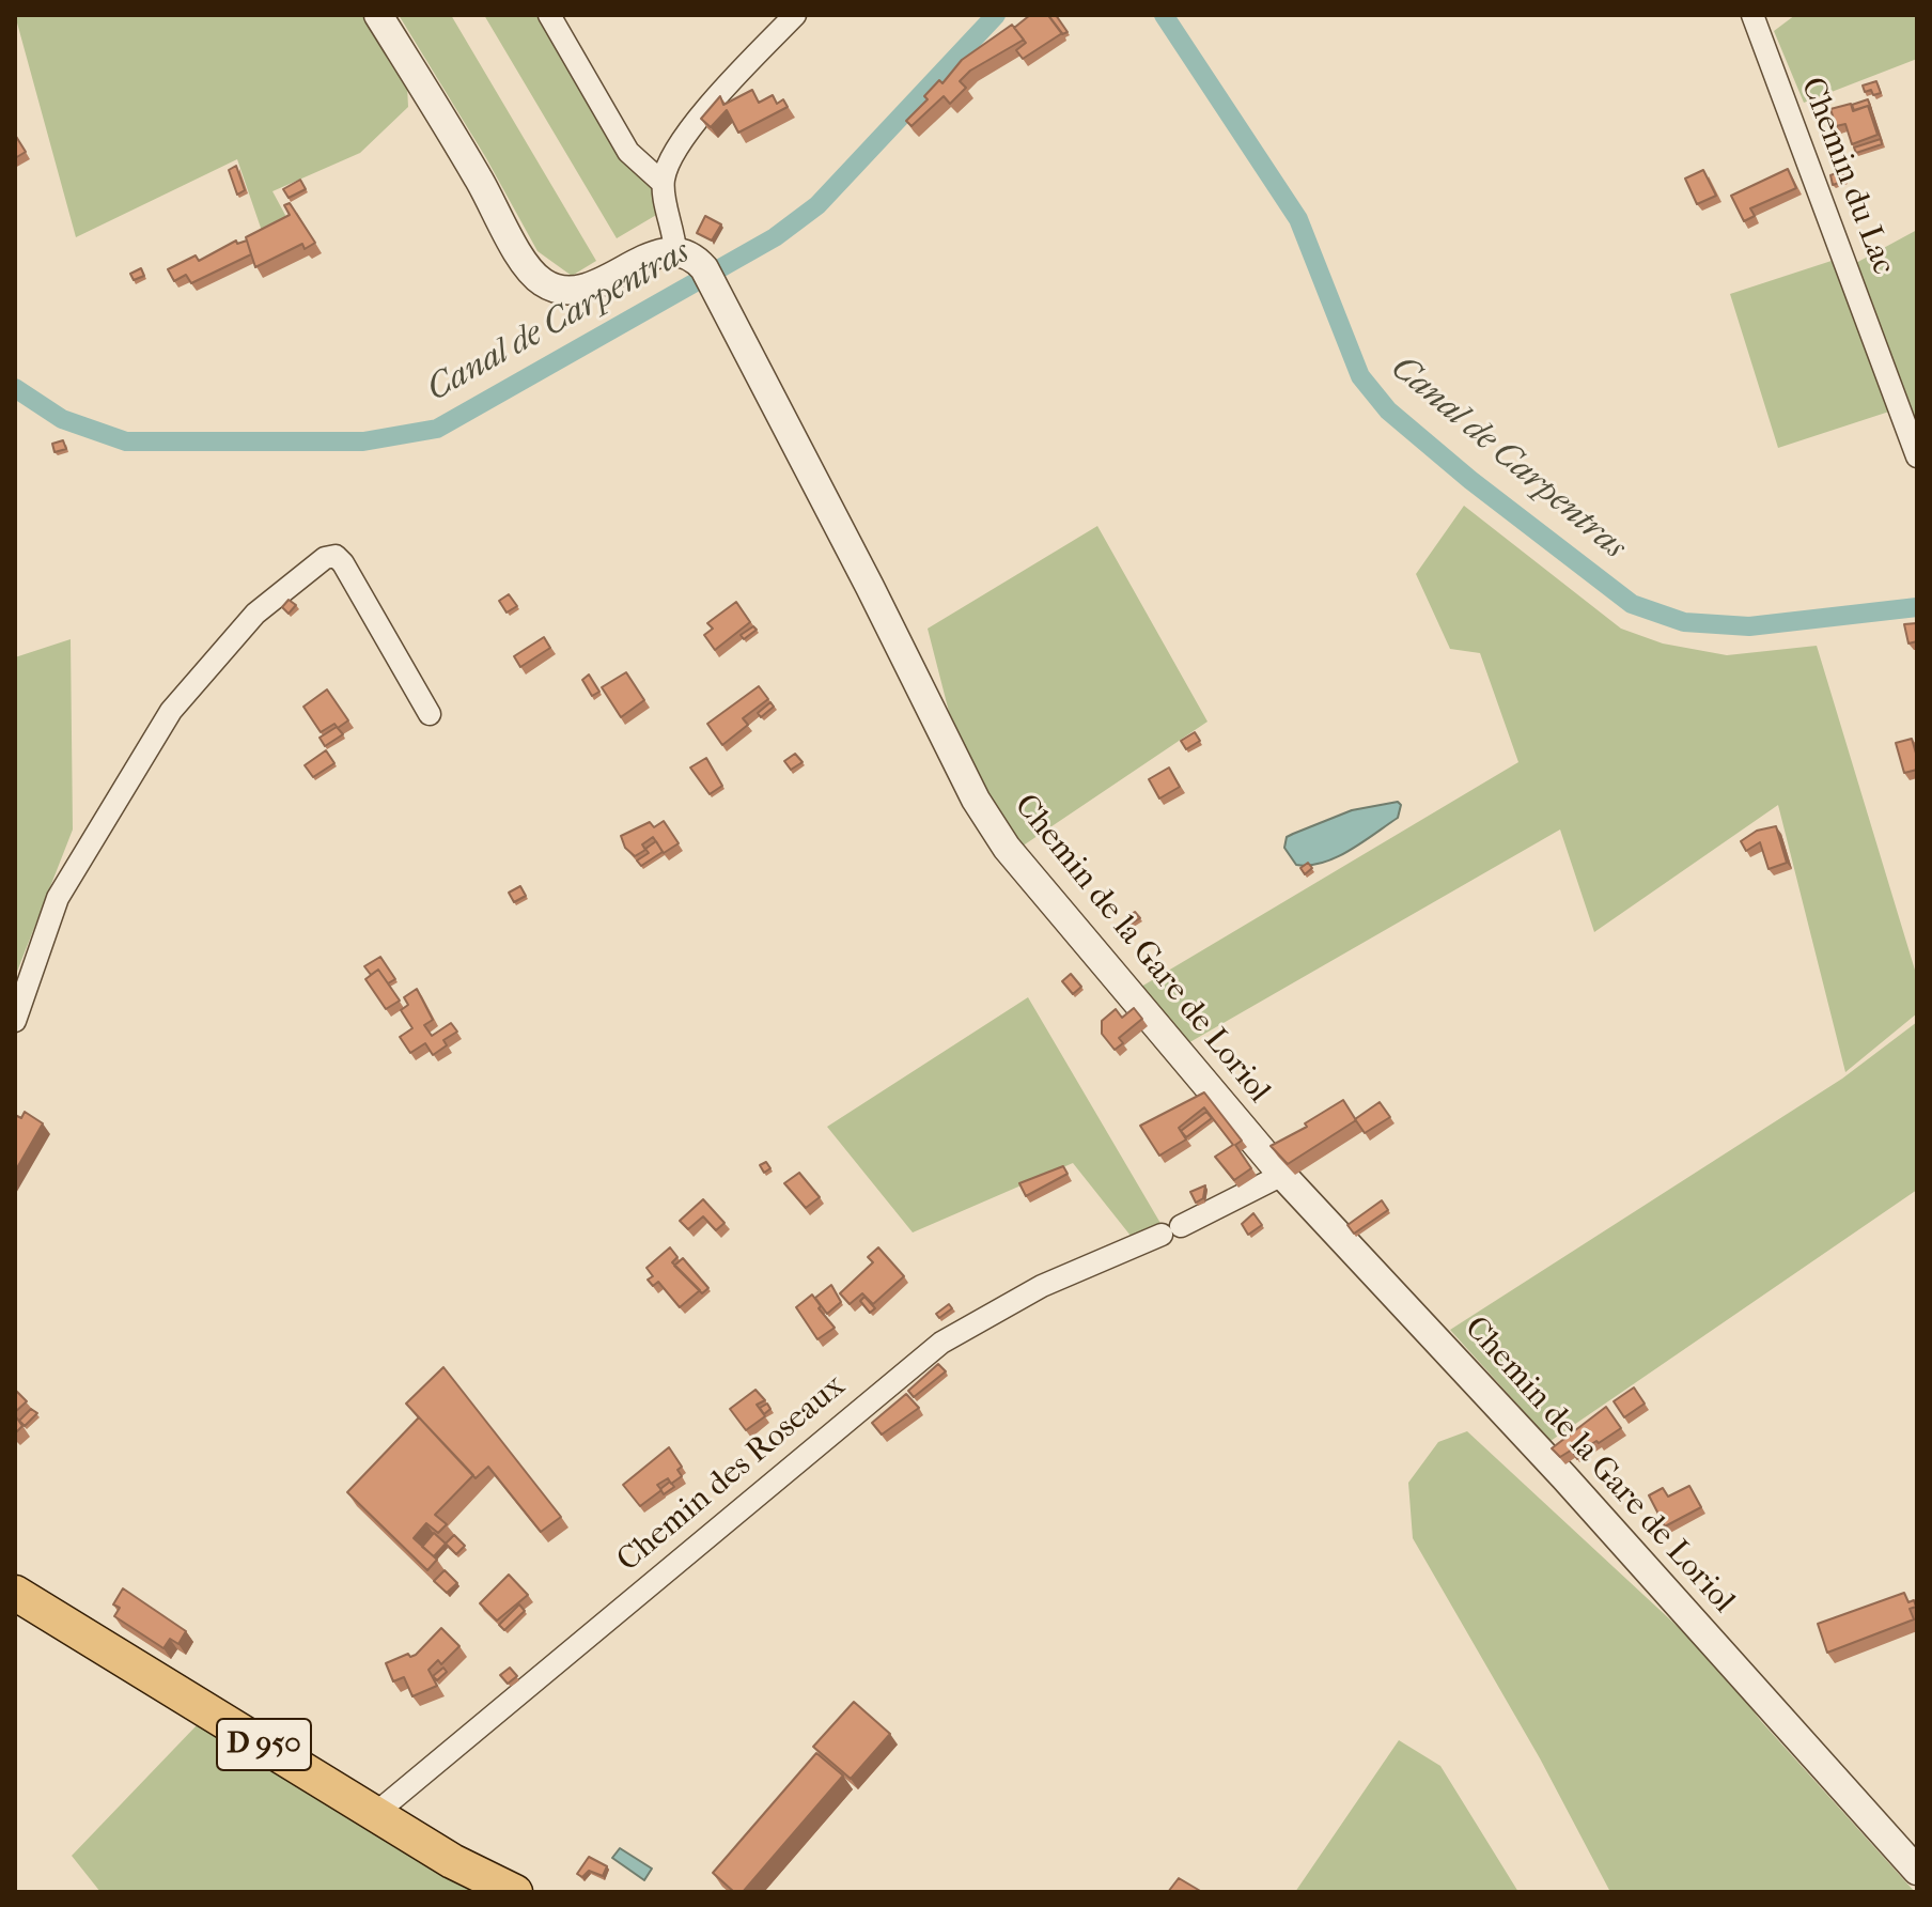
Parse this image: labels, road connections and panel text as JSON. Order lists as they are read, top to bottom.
{
  "streets": {
    "main road": ["D 950"],
    "street": ["Chemin du Lac", "Chemin de la Gare de Loriol", "Chemin des Roseaux"]
  },
  "crossings": [
    ["Chemin de la Gare de Loriol", "Chemin des Roseaux"],
    ["Chemin des Roseaux", "D 950"]
  ],
  "water": ["Canal de Carpentras"]
}
